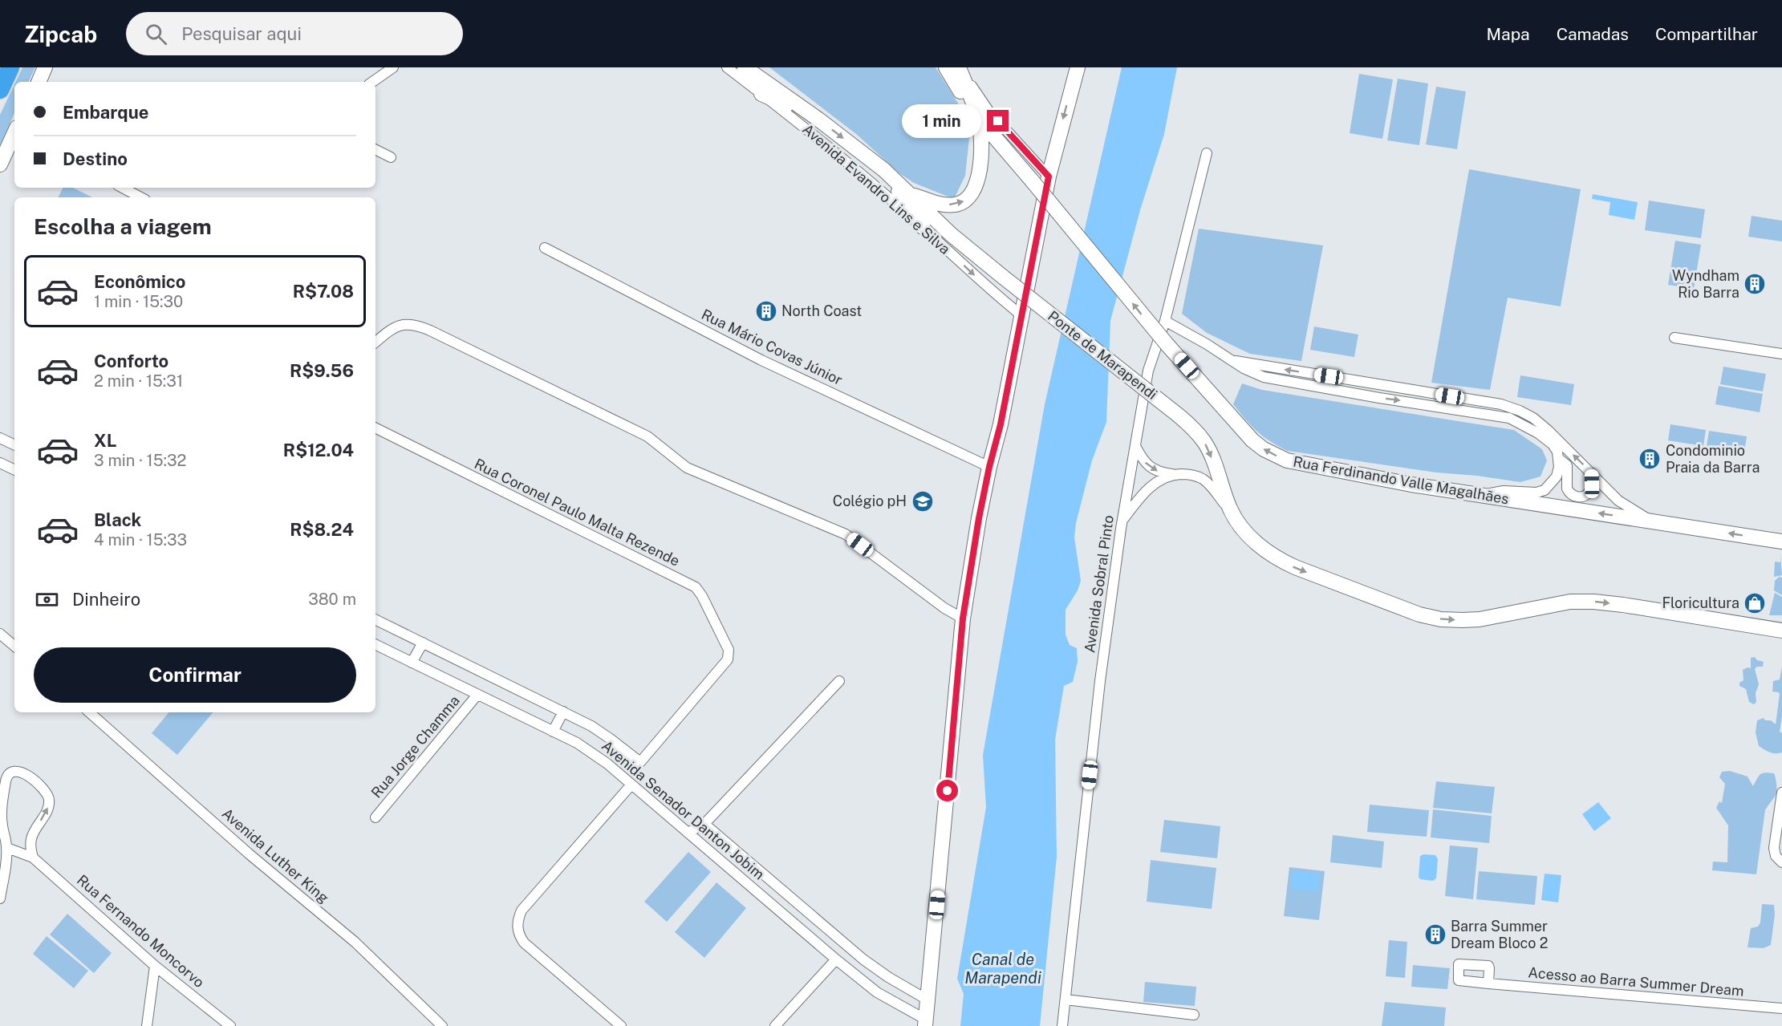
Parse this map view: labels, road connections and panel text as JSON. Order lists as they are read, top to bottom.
{
  "streets": {
    "street": [
      "Avenida Evandro Lins e Silva",
      "Rua Mário Covas Júnior",
      "Ponte de Marapendi",
      "Rua Ferdinando Valle Magalhães",
      "Rua Coronel Paulo Malta Rezende",
      "Avenida Sobral Pinto",
      "Rua Jorge Chamma",
      "Avenida Senador Danton Jobim",
      "Avenida Luther King",
      "Rua Fernando Moncorvo",
      "Acesso ao Barra Summer Dream"
    ]
  },
  "crossings": [
    ["Avenida Evandro Lins e Silva", "Ponte de Marapendi"],
    ["Rua Coronel Paulo Malta Rezende", "Avenida Senador Danton Jobim"],
    ["Rua Jorge Chamma", "Avenida Senador Danton Jobim"]
  ],
  "water": ["Canal de Marapendi"],
  "places": {
    "building": [
      "Wyndham Rio Barra",
      "North Coast",
      "Condominio Praia da Barra",
      "Barra Summer Dream Bloco 2"
    ],
    "school or university": ["Colégio pH"],
    "shop": ["Floricultura"]
  },
  "page": {
    "header": "Zipcab",
    "search": "Pesquisar aqui",
    "nav": ["Mapa", "Camadas", "Compartilhar"],
    "banner": ["Embarque", "Destino"],
    "bubble": "1 min",
    "heading": "Escolha a viagem",
    "list": [
      {
        "name": "Econômico",
        "note": "1 min · 15:30",
        "value": "R$7.08"
      },
      {
        "name": "Conforto",
        "note": "2 min · 15:31",
        "value": "R$9.56"
      },
      {
        "name": "XL",
        "note": "3 min · 15:32",
        "value": "R$12.04"
      },
      {
        "name": "Black",
        "note": "4 min · 15:33",
        "value": "R$8.24"
      }
    ],
    "pay": ["Dinheiro", "380 m"],
    "buttons": "Confirmar"
  }
}
